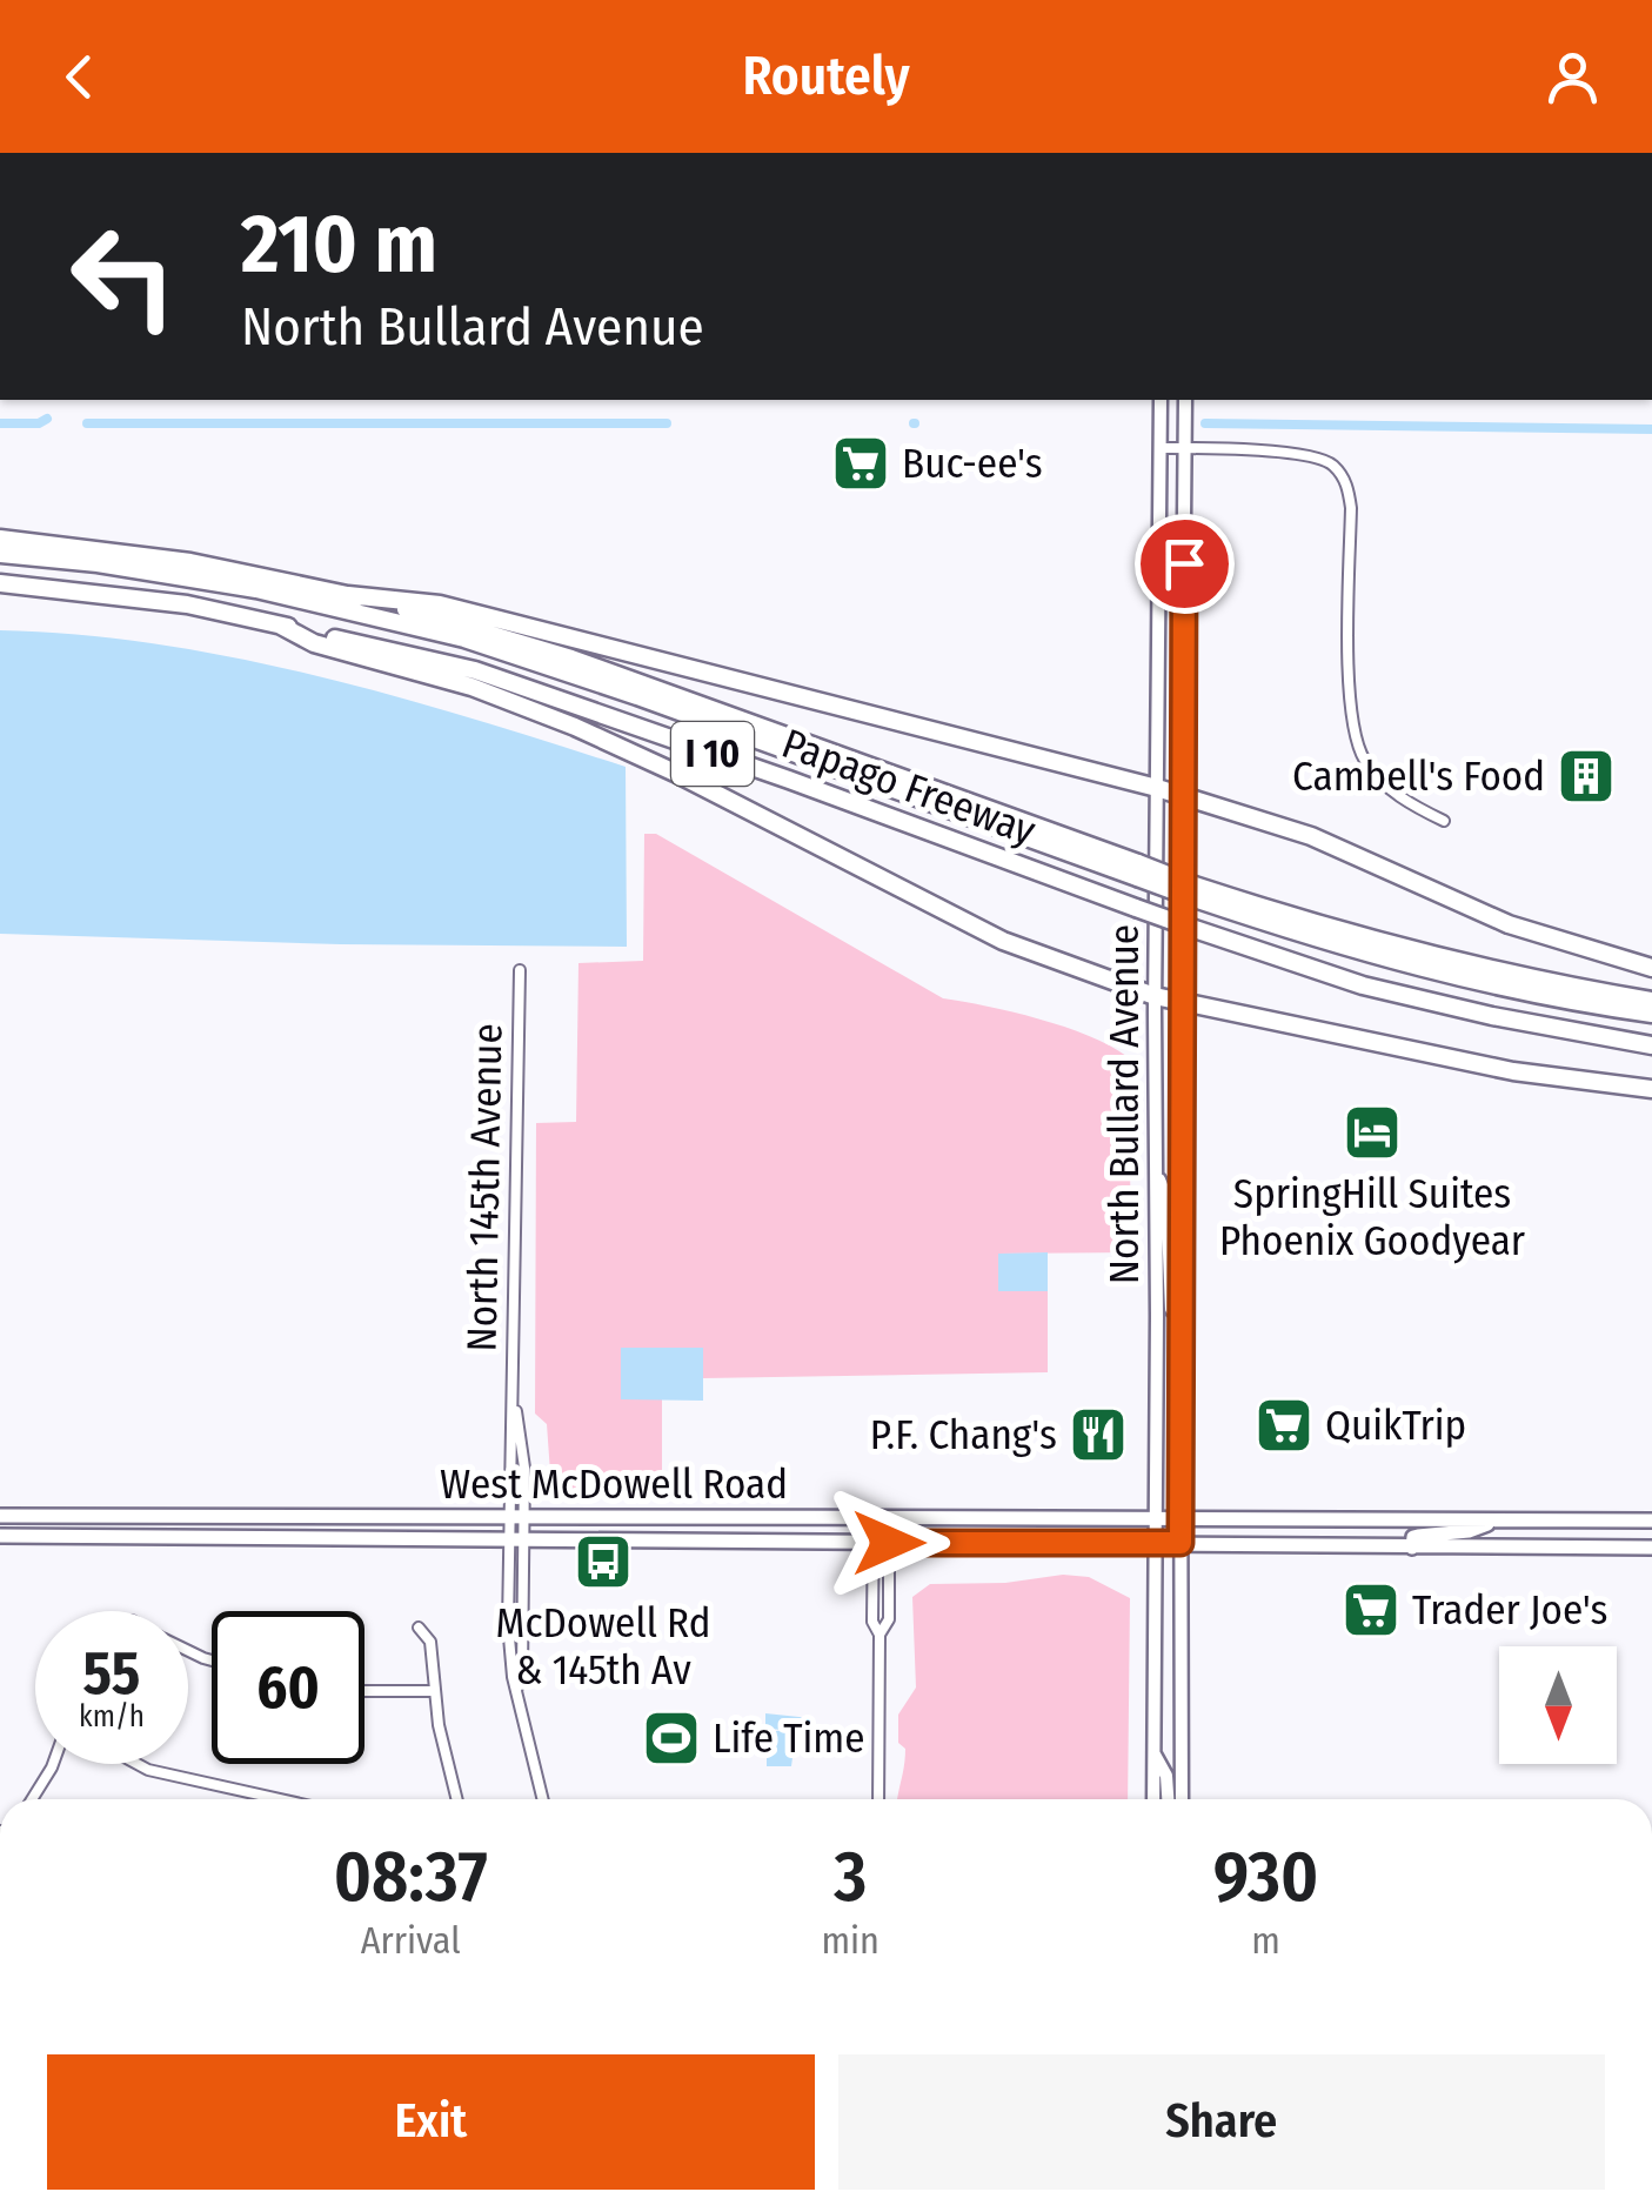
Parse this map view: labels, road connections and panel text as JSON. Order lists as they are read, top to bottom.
{
  "streets": {
    "highway": ["I 10", "Papago Freeway"],
    "main road": ["North Bullard Avenue", "West McDowell Road"],
    "street": ["North 145th Avenue"]
  },
  "crossings": [
    ["North Bullard Avenue", "West McDowell Road"],
    ["North 145th Avenue", "West McDowell Road"]
  ],
  "places": {
    "supermarket": ["Buc-ee's", "QuikTrip", "Trader Joe's"],
    "building": ["Cambell's Food"],
    "hotel": ["SpringHill Suites Phoenix Goodyear"],
    "restaurant": ["P.F. Chang's"],
    "bus stop": ["McDowell Rd & 145th Av"],
    "sports": ["Life Time"]
  },
  "north": "bottom",
  "page": {
    "header": "Routely",
    "turn": ["210 m", "North Bullard Avenue"],
    "speed": "55 km/h",
    "limit": "60",
    "eta": [
      "08:37",
      "Arrival",
      "3",
      "min",
      "930",
      "m"
    ],
    "buttons": ["Exit", "Share"]
  }
}
